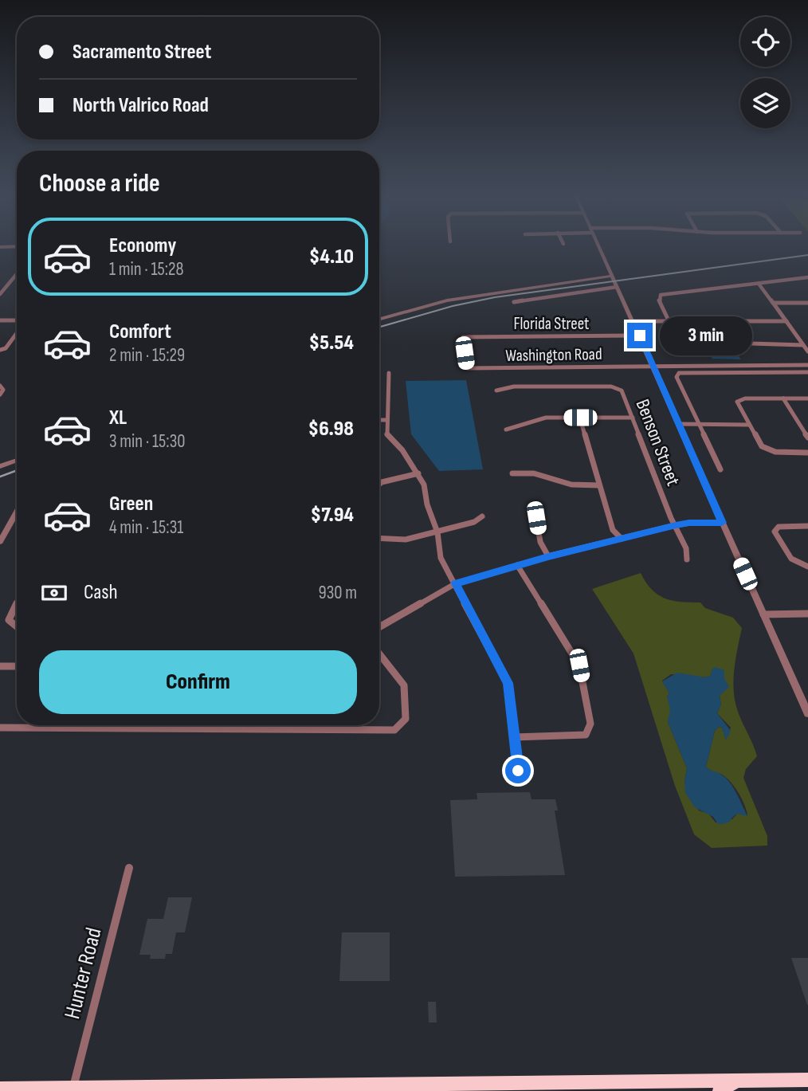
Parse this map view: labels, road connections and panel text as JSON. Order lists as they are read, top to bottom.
{
  "streets": {
    "street": [
      "Florida Street",
      "Washington Road",
      "Benson Street",
      "Hunter Road"
    ]
  },
  "crossings": [
    ["Florida Street", "Washington Road"]
  ],
  "page": {
    "banner": ["Sacramento Street", "North Valrico Road"],
    "heading": "Choose a ride",
    "list": [
      {
        "name": "Economy",
        "note": "1 min · 15:28",
        "value": "$4.10"
      },
      {
        "name": "Comfort",
        "note": "2 min · 15:29",
        "value": "$5.54"
      },
      {
        "name": "XL",
        "note": "3 min · 15:30",
        "value": "$6.98"
      },
      {
        "name": "Green",
        "note": "4 min · 15:31",
        "value": "$7.94"
      }
    ],
    "bubble": "3 min",
    "pay": ["Cash", "930 m"],
    "buttons": "Confirm"
  }
}
